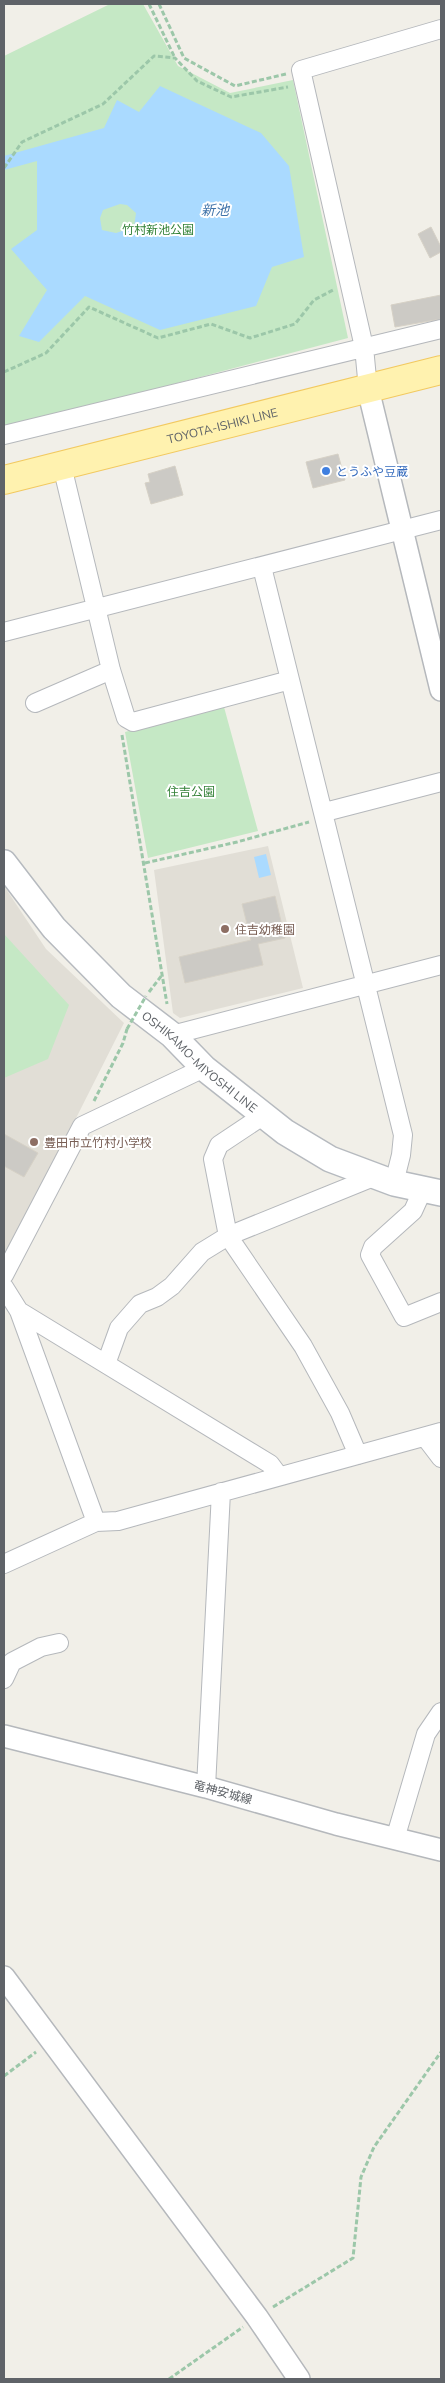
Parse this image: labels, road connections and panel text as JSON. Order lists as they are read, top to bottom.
{
  "streets": {
    "main road": ["TOYOTA-ISHIKI LINE", "OSHIKAMO-MIYOSHI LINE"],
    "street": ["竜神安城線"]
  },
  "water": ["新池"],
  "parks": ["竹村新池公園", "住吉公園"],
  "places": ["とうふや豆蔵", "住吉幼稚園", "豊田市立竹村小学校"]
}
